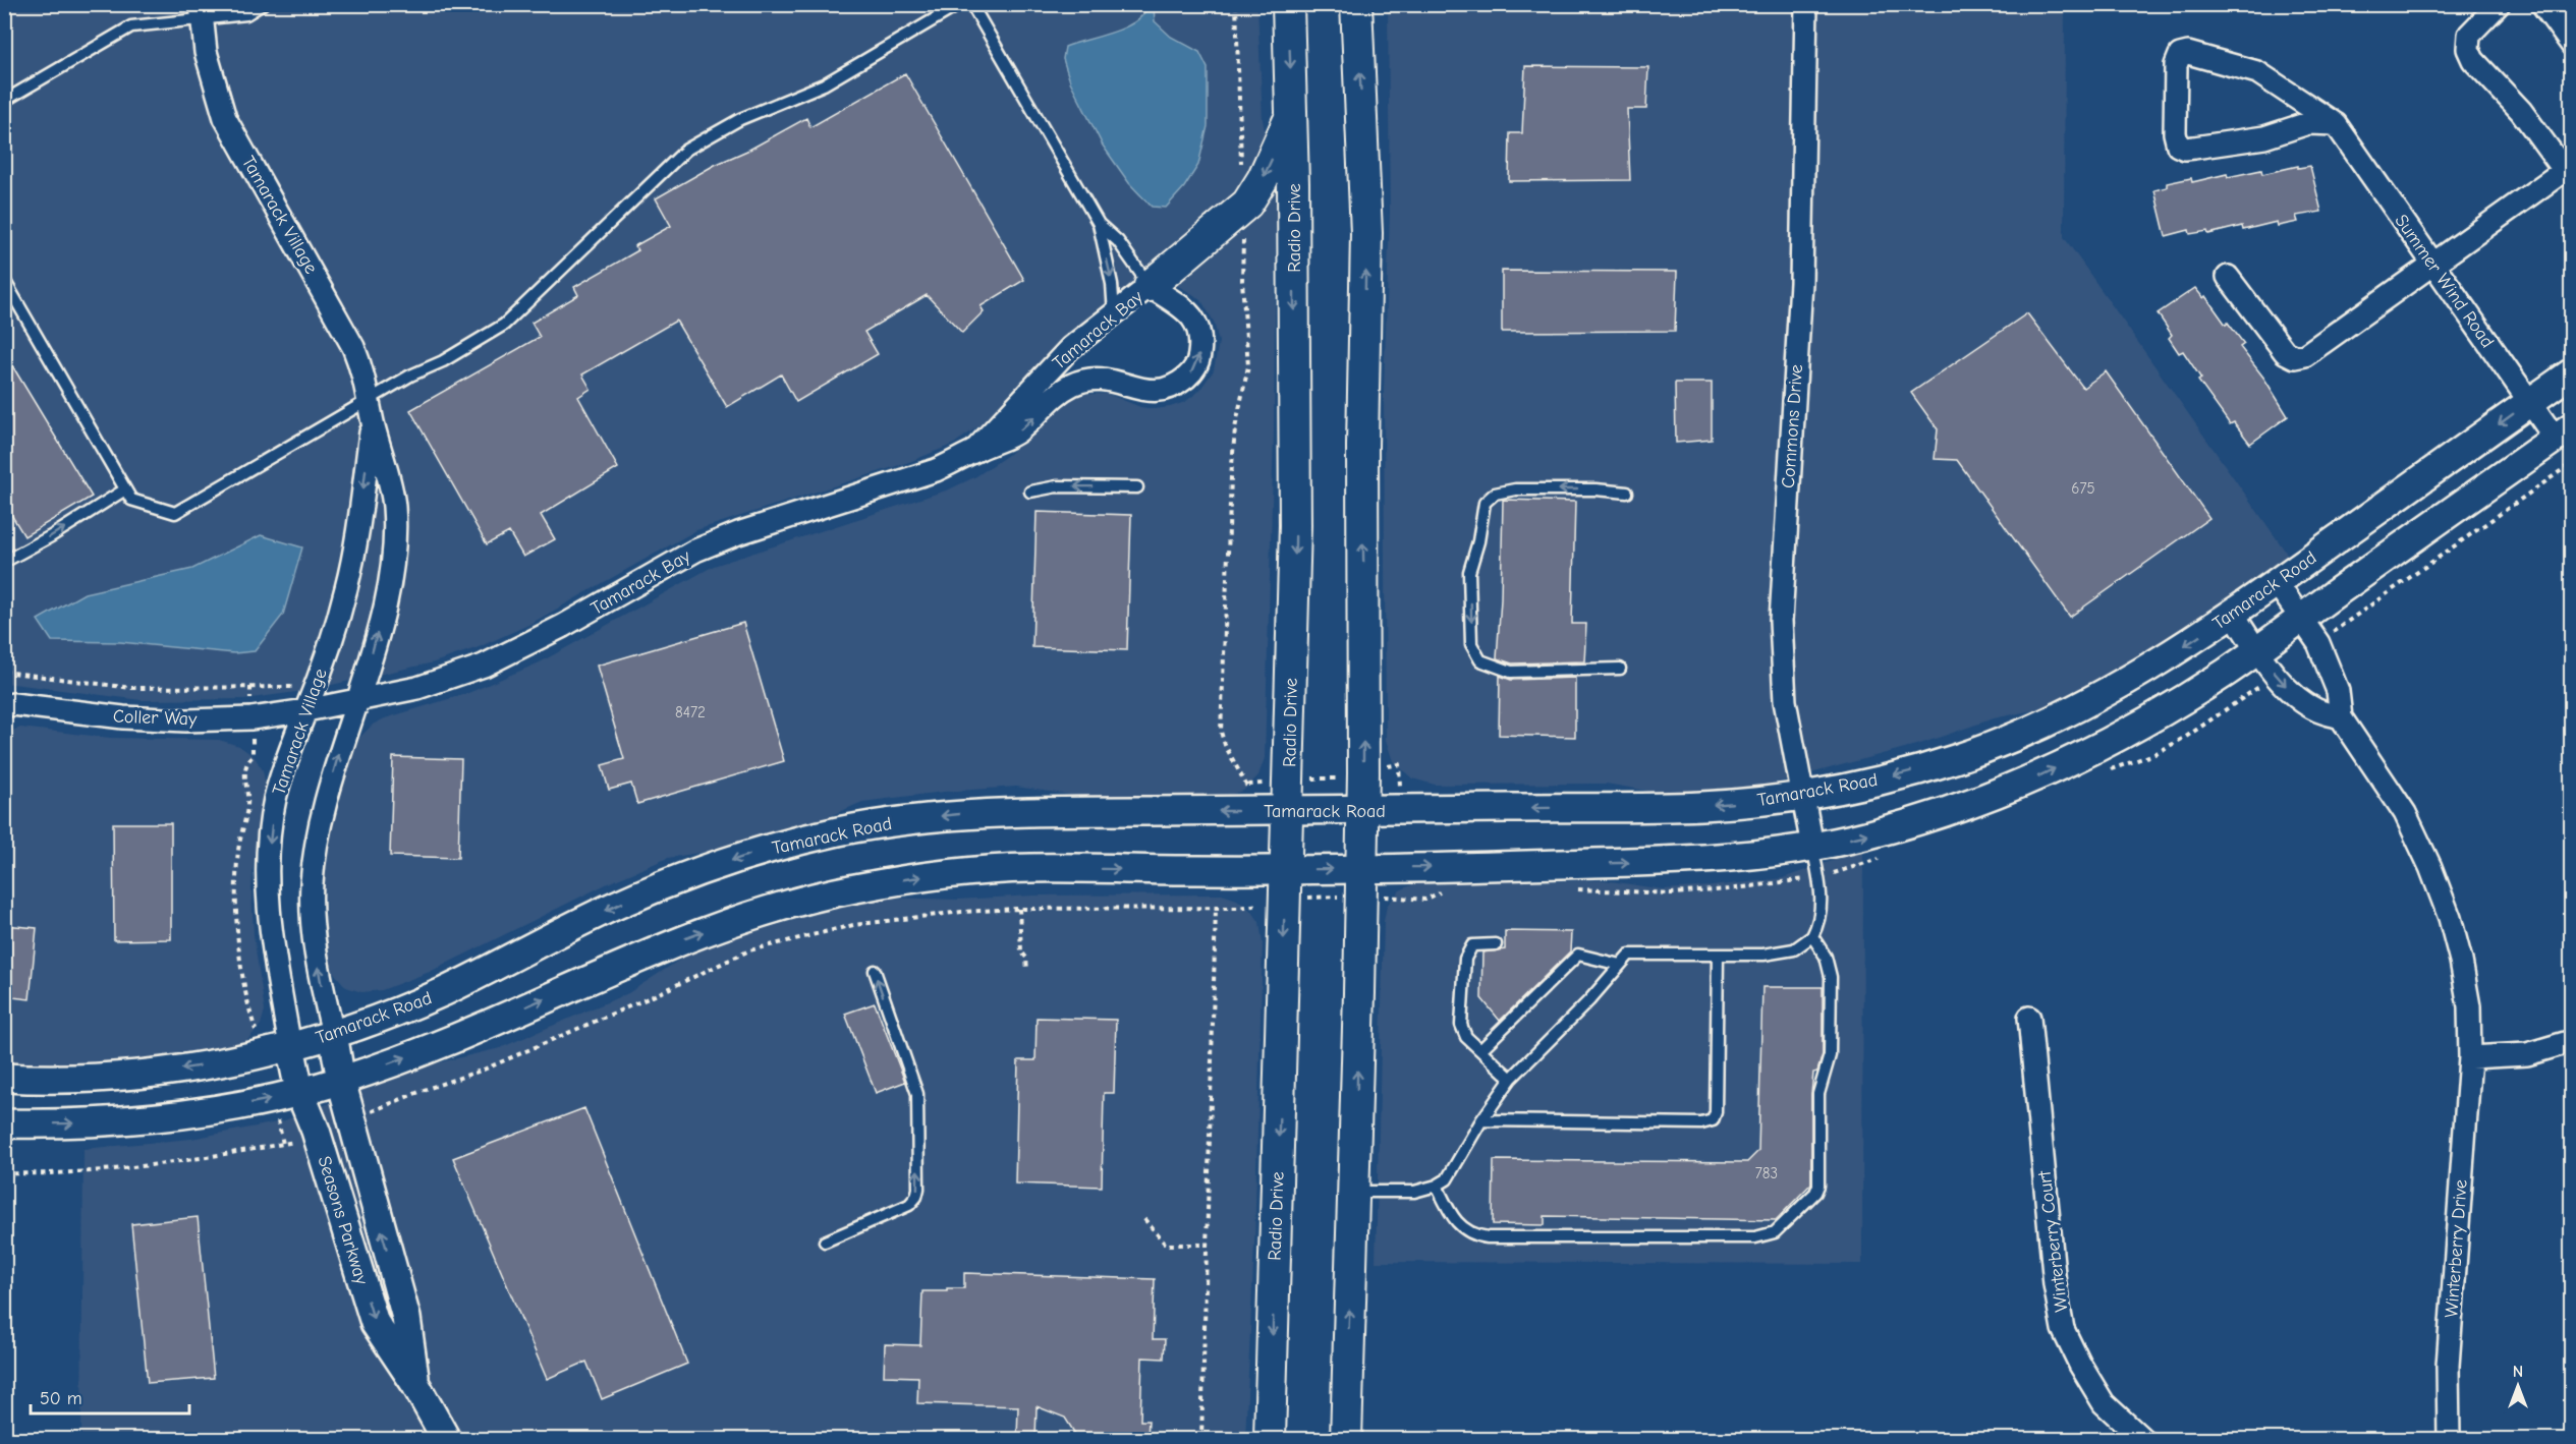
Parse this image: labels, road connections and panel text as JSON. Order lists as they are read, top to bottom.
{
  "streets": {
    "main road": ["Radio Drive"],
    "street": [
      "Tamarack Village",
      "Summer Wind Road",
      "Tamarack Bay",
      "Commons Drive",
      "Tamarack Road",
      "Coller Way",
      "Seasons Parkway",
      "Winterberry Court",
      "Winterberry Drive"
    ]
  },
  "crossings": [
    ["Tamarack Village", "Tamarack Bay"],
    ["Tamarack Village", "Tamarack Road"],
    ["Tamarack Village", "Coller Way"],
    ["Tamarack Village", "Seasons Parkway"],
    ["Radio Drive", "Tamarack Road"],
    ["Summer Wind Road", "Tamarack Road"],
    ["Tamarack Bay", "Coller Way"],
    ["Commons Drive", "Tamarack Road"],
    ["Tamarack Road", "Seasons Parkway"],
    ["Tamarack Road", "Winterberry Drive"]
  ],
  "house_numbers": ["675", "8472", "783"],
  "scale_bar": "50 m",
  "north": "top"
}
